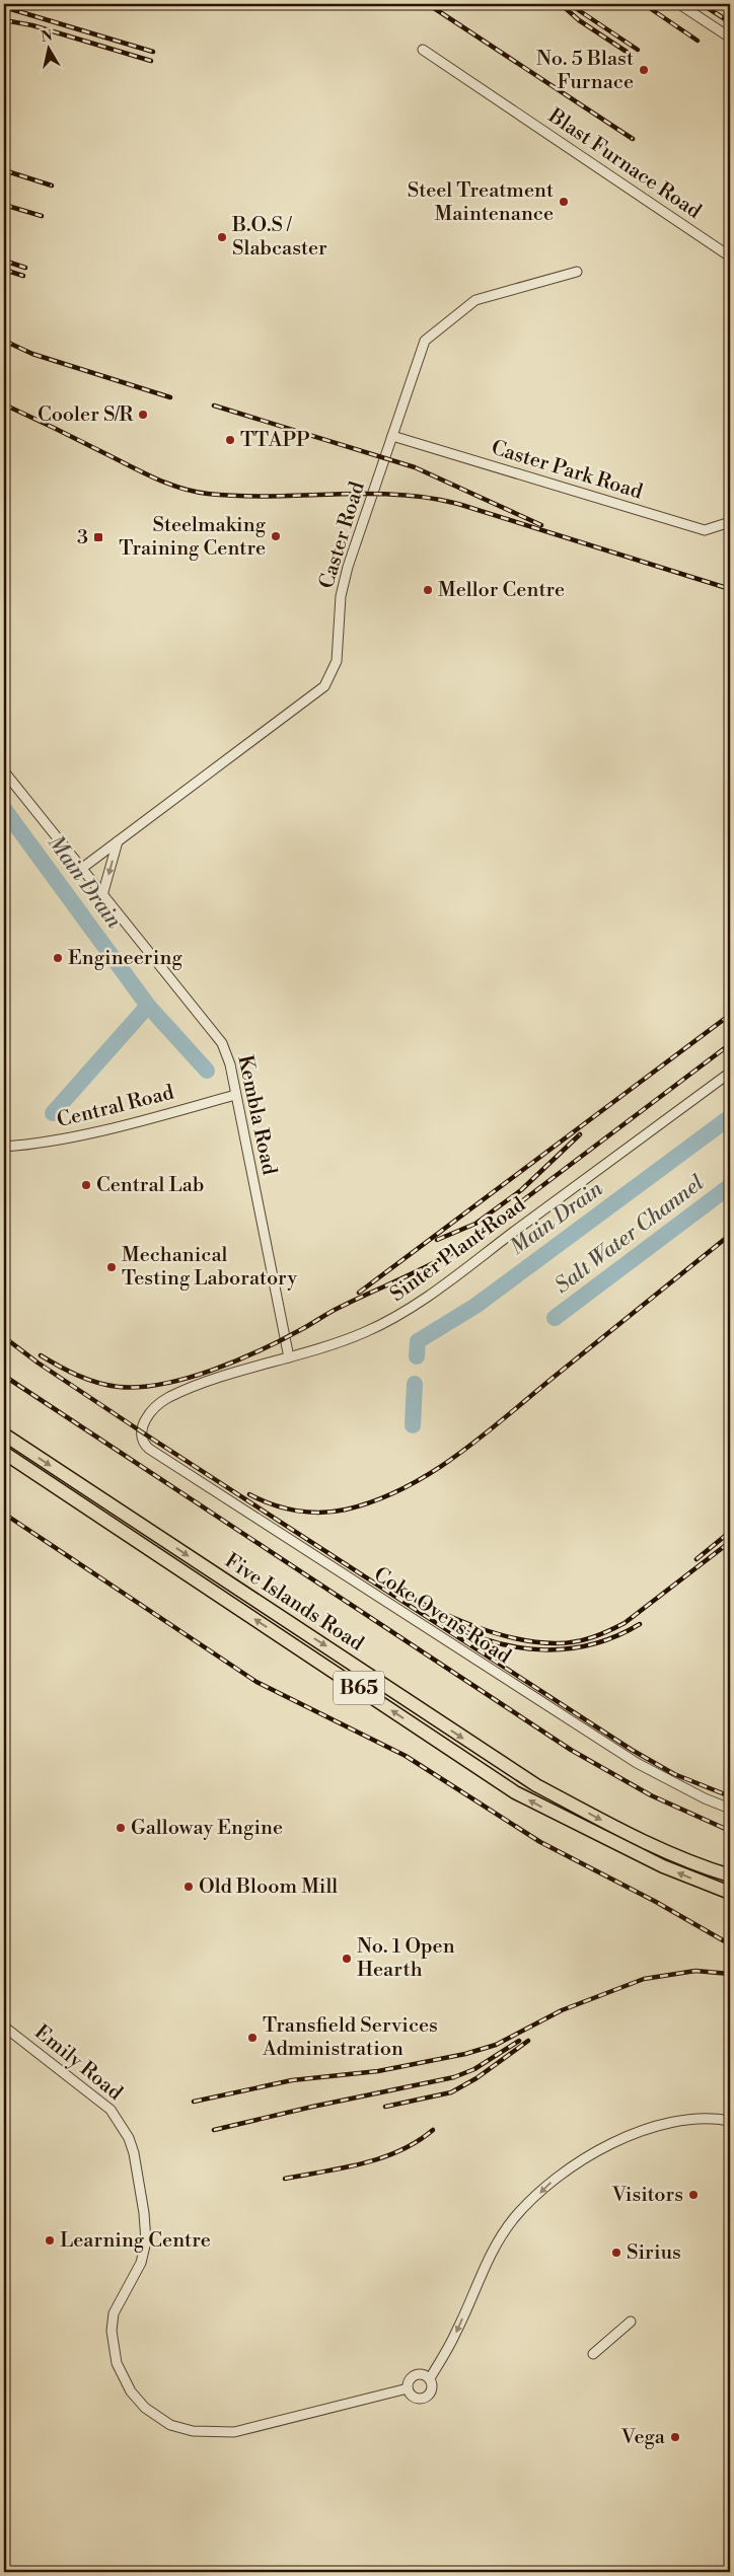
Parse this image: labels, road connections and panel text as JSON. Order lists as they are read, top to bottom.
{
  "streets": {
    "main road": ["Five Islands Road", "B65"],
    "street": [
      "Blast Furnace Road",
      "Caster Park Road",
      "Caster Road",
      "Central Road",
      "Kembla Road",
      "Sinter Plant Road",
      "Coke Ovens Road",
      "Emily Road"
    ]
  },
  "crossings": [
    ["Caster Park Road", "Caster Road"],
    ["Caster Road", "Kembla Road"],
    ["Central Road", "Kembla Road"],
    ["Kembla Road", "Sinter Plant Road"],
    ["Sinter Plant Road", "Coke Ovens Road"]
  ],
  "water": ["Main Drain", "Salt Water Channel"],
  "places": {
    "other": [
      "No. 5 Blast Furnace",
      "Steel Treatment Maintenance",
      "B.O.S / Slabcaster",
      "Cooler S/R",
      "TTAPP",
      "Steelmaking Training Centre",
      "Mellor Centre",
      "Engineering",
      "Central Lab",
      "Mechanical Testing Laboratory",
      "Galloway Engine",
      "Old Bloom Mill",
      "No. 1 Open Hearth",
      "Transfield Services Administration",
      "Visitors",
      "Learning Centre",
      "Sirius",
      "Vega"
    ],
    "transit": ["3"]
  },
  "north": "top"
}
